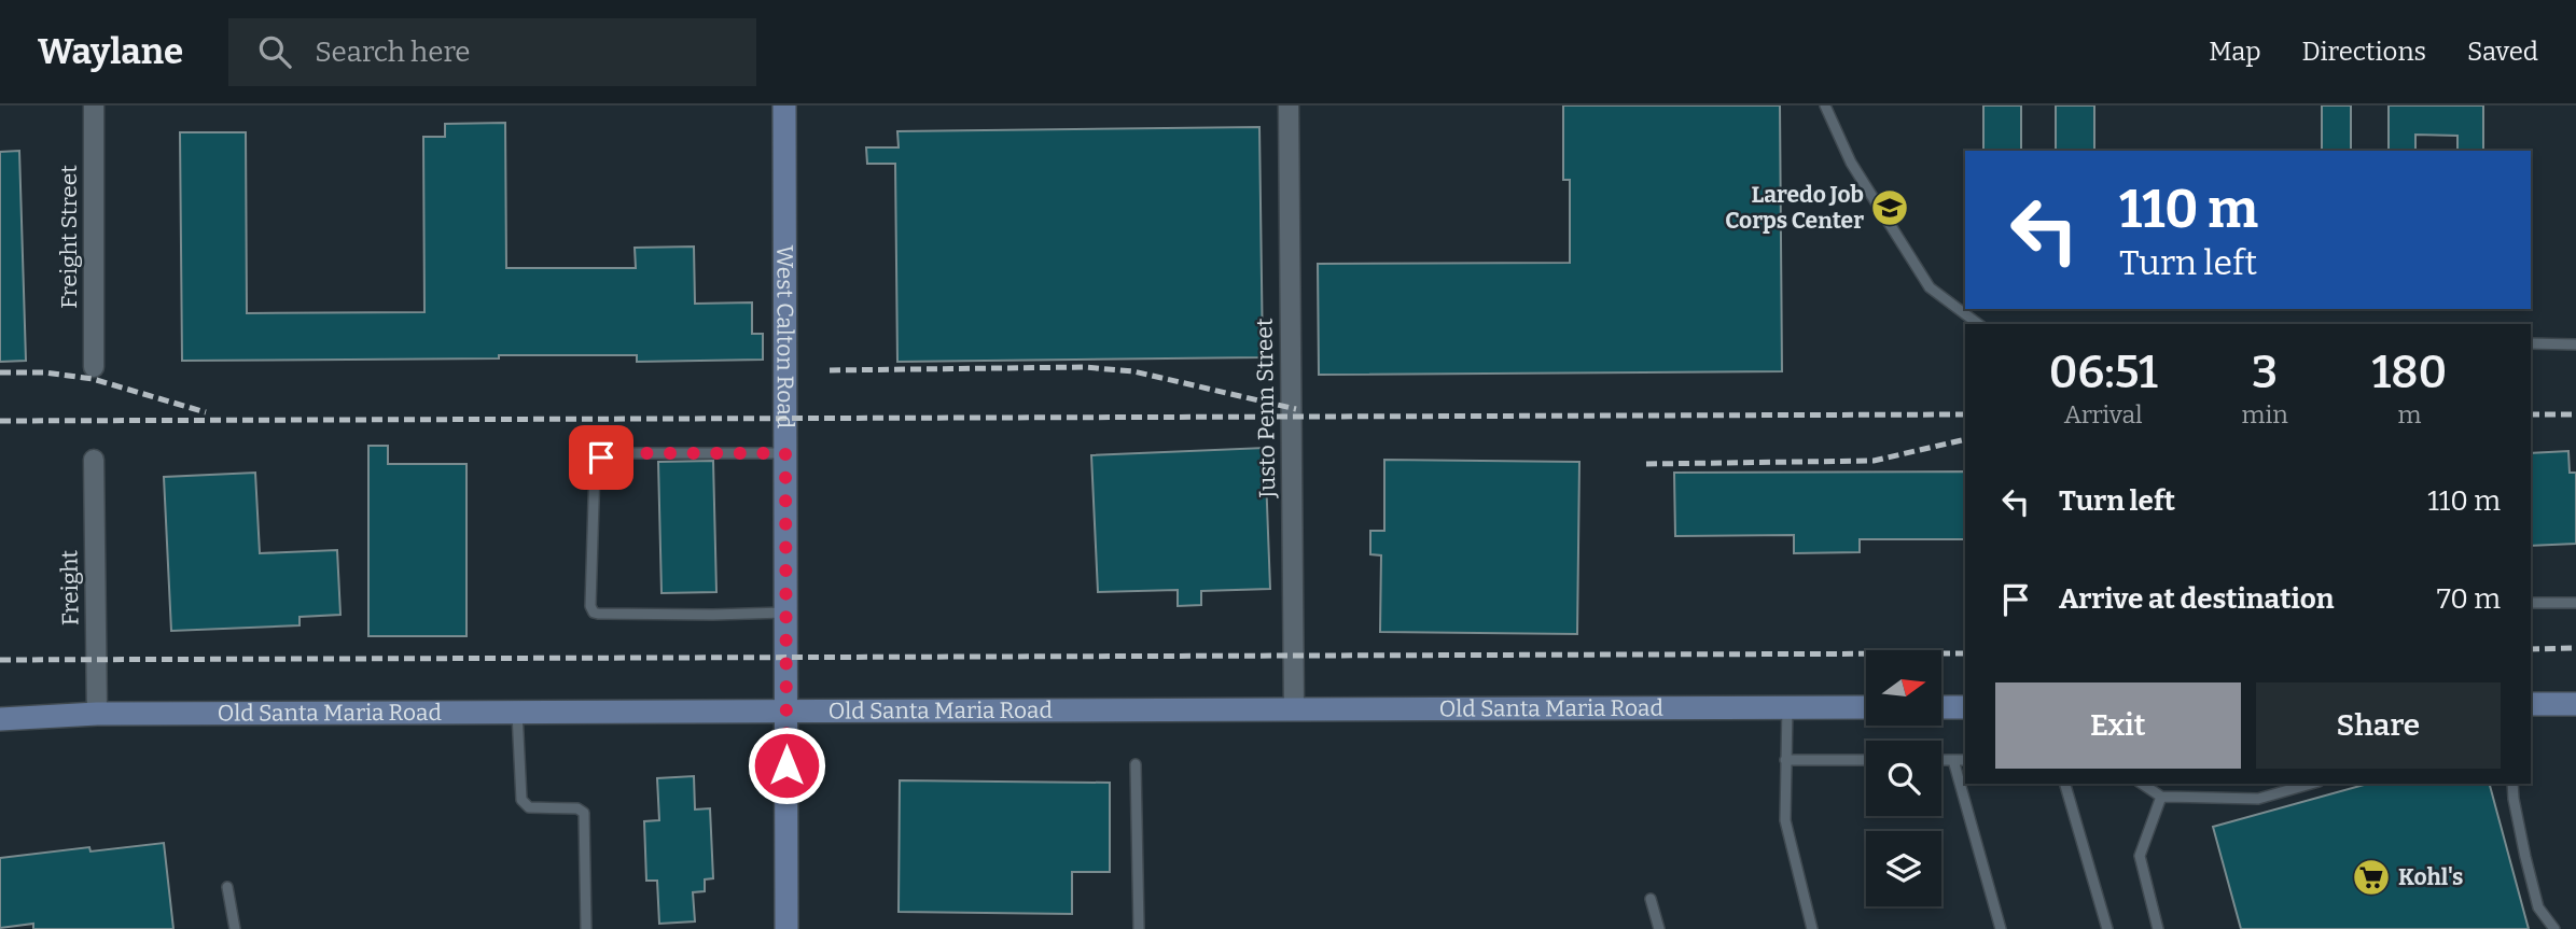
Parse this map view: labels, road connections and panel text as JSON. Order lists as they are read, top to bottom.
{
  "streets": {
    "main road": ["West Calton Road", "Old Santa Maria Road"],
    "street": ["Freight Street", "Justo Penn Street", "Freight"]
  },
  "crossings": [
    ["West Calton Road", "Old Santa Maria Road"],
    ["Justo Penn Street", "Old Santa Maria Road"],
    ["Freight", "Old Santa Maria Road"]
  ],
  "places": {
    "school or university": ["Laredo Job Corps Center"],
    "supermarket": ["Kohl's"]
  },
  "north": "right",
  "page": {
    "header": "Waylane",
    "search": "Search here",
    "nav": ["Map", "Directions", "Saved"],
    "turn": ["110 m", "Turn left"],
    "eta": [
      "06:51",
      "Arrival",
      "3",
      "min",
      "180",
      "m"
    ],
    "list": [
      {
        "name": "Turn left",
        "value": "110 m"
      },
      {
        "name": "Arrive at destination",
        "value": "70 m"
      }
    ],
    "buttons": ["Exit", "Share"]
  }
}
